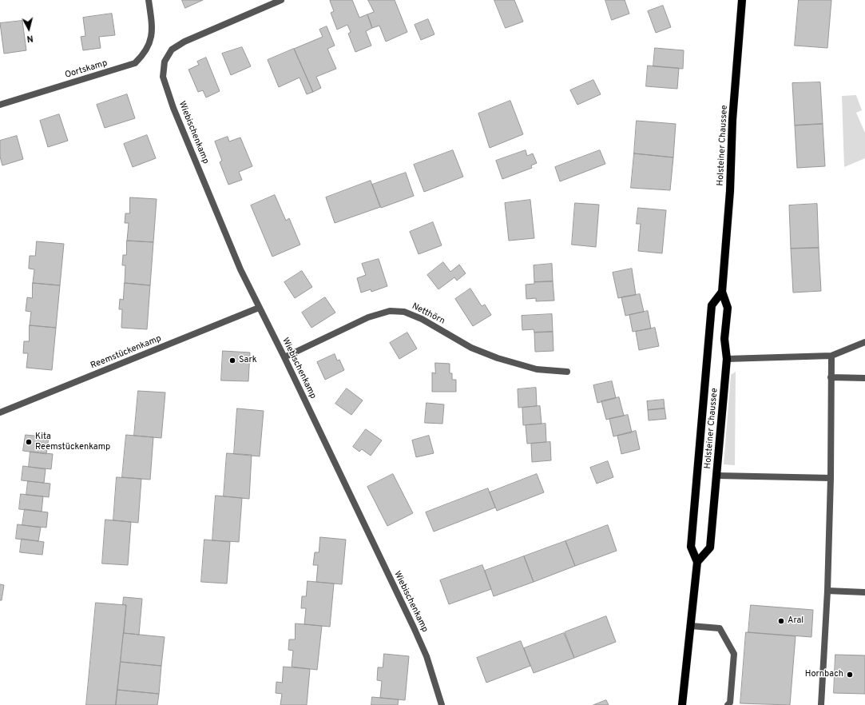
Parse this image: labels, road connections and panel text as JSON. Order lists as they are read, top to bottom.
{
  "streets": {
    "main road": ["Holsteiner Chaussee"],
    "street": [
      "Oortskamp",
      "Wiebischenkamp",
      "Netthörn",
      "Reemstückenkamp"
    ]
  },
  "crossings": [
    ["Wiebischenkamp", "Netthörn"],
    ["Wiebischenkamp", "Reemstückenkamp"]
  ],
  "places": [
    "Sark",
    "Kita Reemstückenkamp",
    "Aral",
    "Hornbach"
  ],
  "north": "bottom"
}
